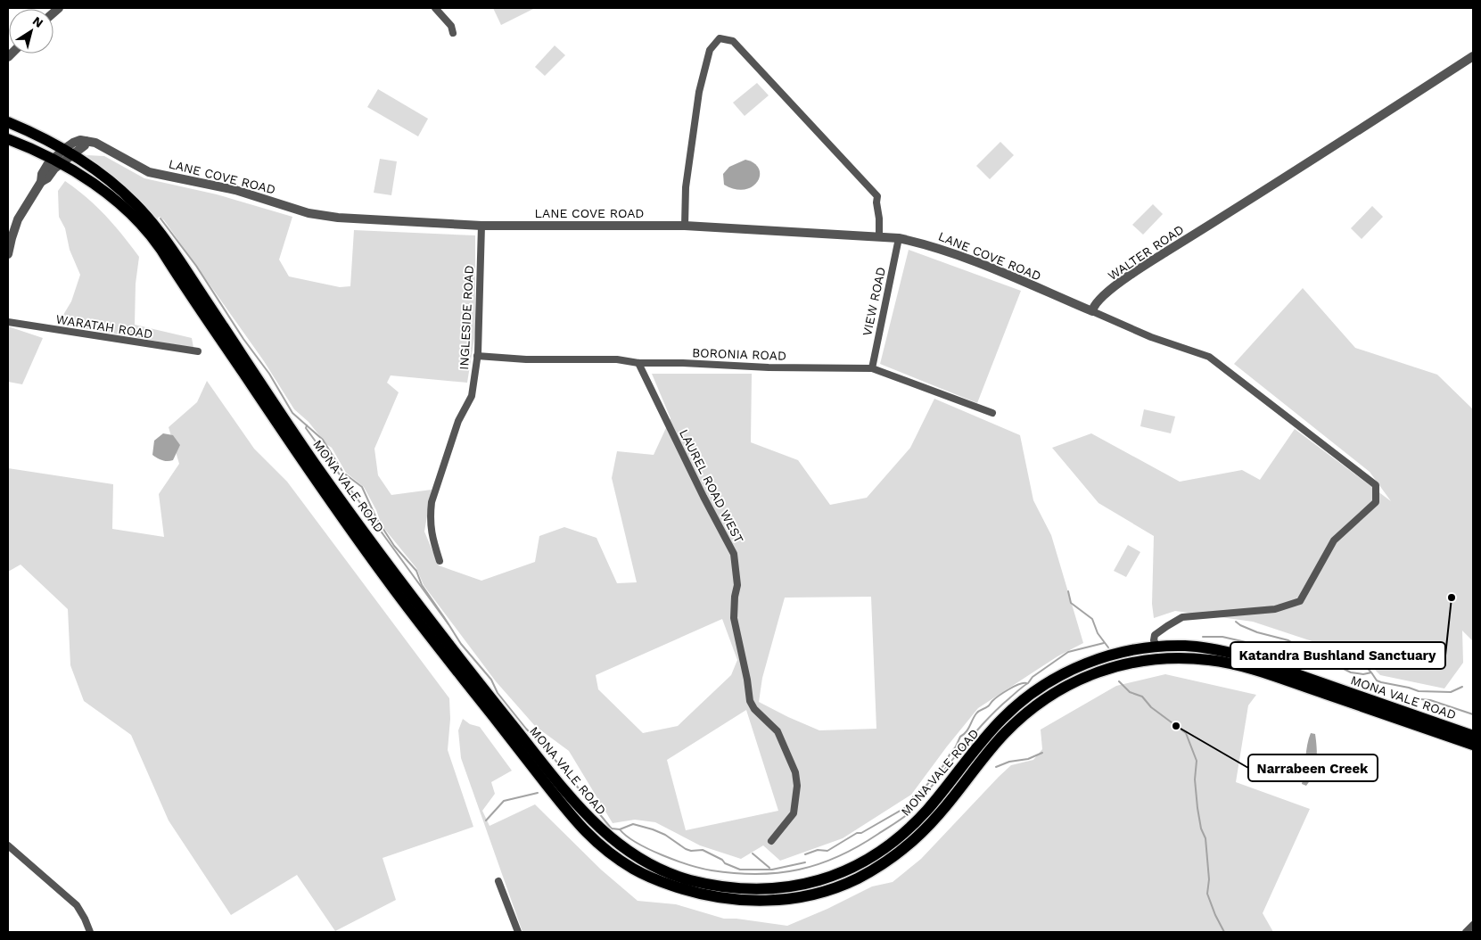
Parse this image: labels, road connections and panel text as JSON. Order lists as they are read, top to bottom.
{
  "streets": {
    "highway": ["MONA VALE ROAD"],
    "street": [
      "LANE COVE ROAD",
      "WALTER ROAD",
      "VIEW ROAD",
      "INGLESIDE ROAD",
      "WARATAH ROAD",
      "BORONIA ROAD",
      "LAUREL ROAD WEST"
    ]
  },
  "crossings": [
    ["LANE COVE ROAD", "WALTER ROAD"],
    ["LANE COVE ROAD", "VIEW ROAD"],
    ["LANE COVE ROAD", "INGLESIDE ROAD"],
    ["LANE COVE ROAD", "MONA VALE ROAD"],
    ["VIEW ROAD", "BORONIA ROAD"],
    ["INGLESIDE ROAD", "BORONIA ROAD"],
    ["BORONIA ROAD", "LAUREL ROAD WEST"]
  ],
  "places": ["Katandra Bushland Sanctuary", "Narrabeen Creek"],
  "north": "top right"
}
